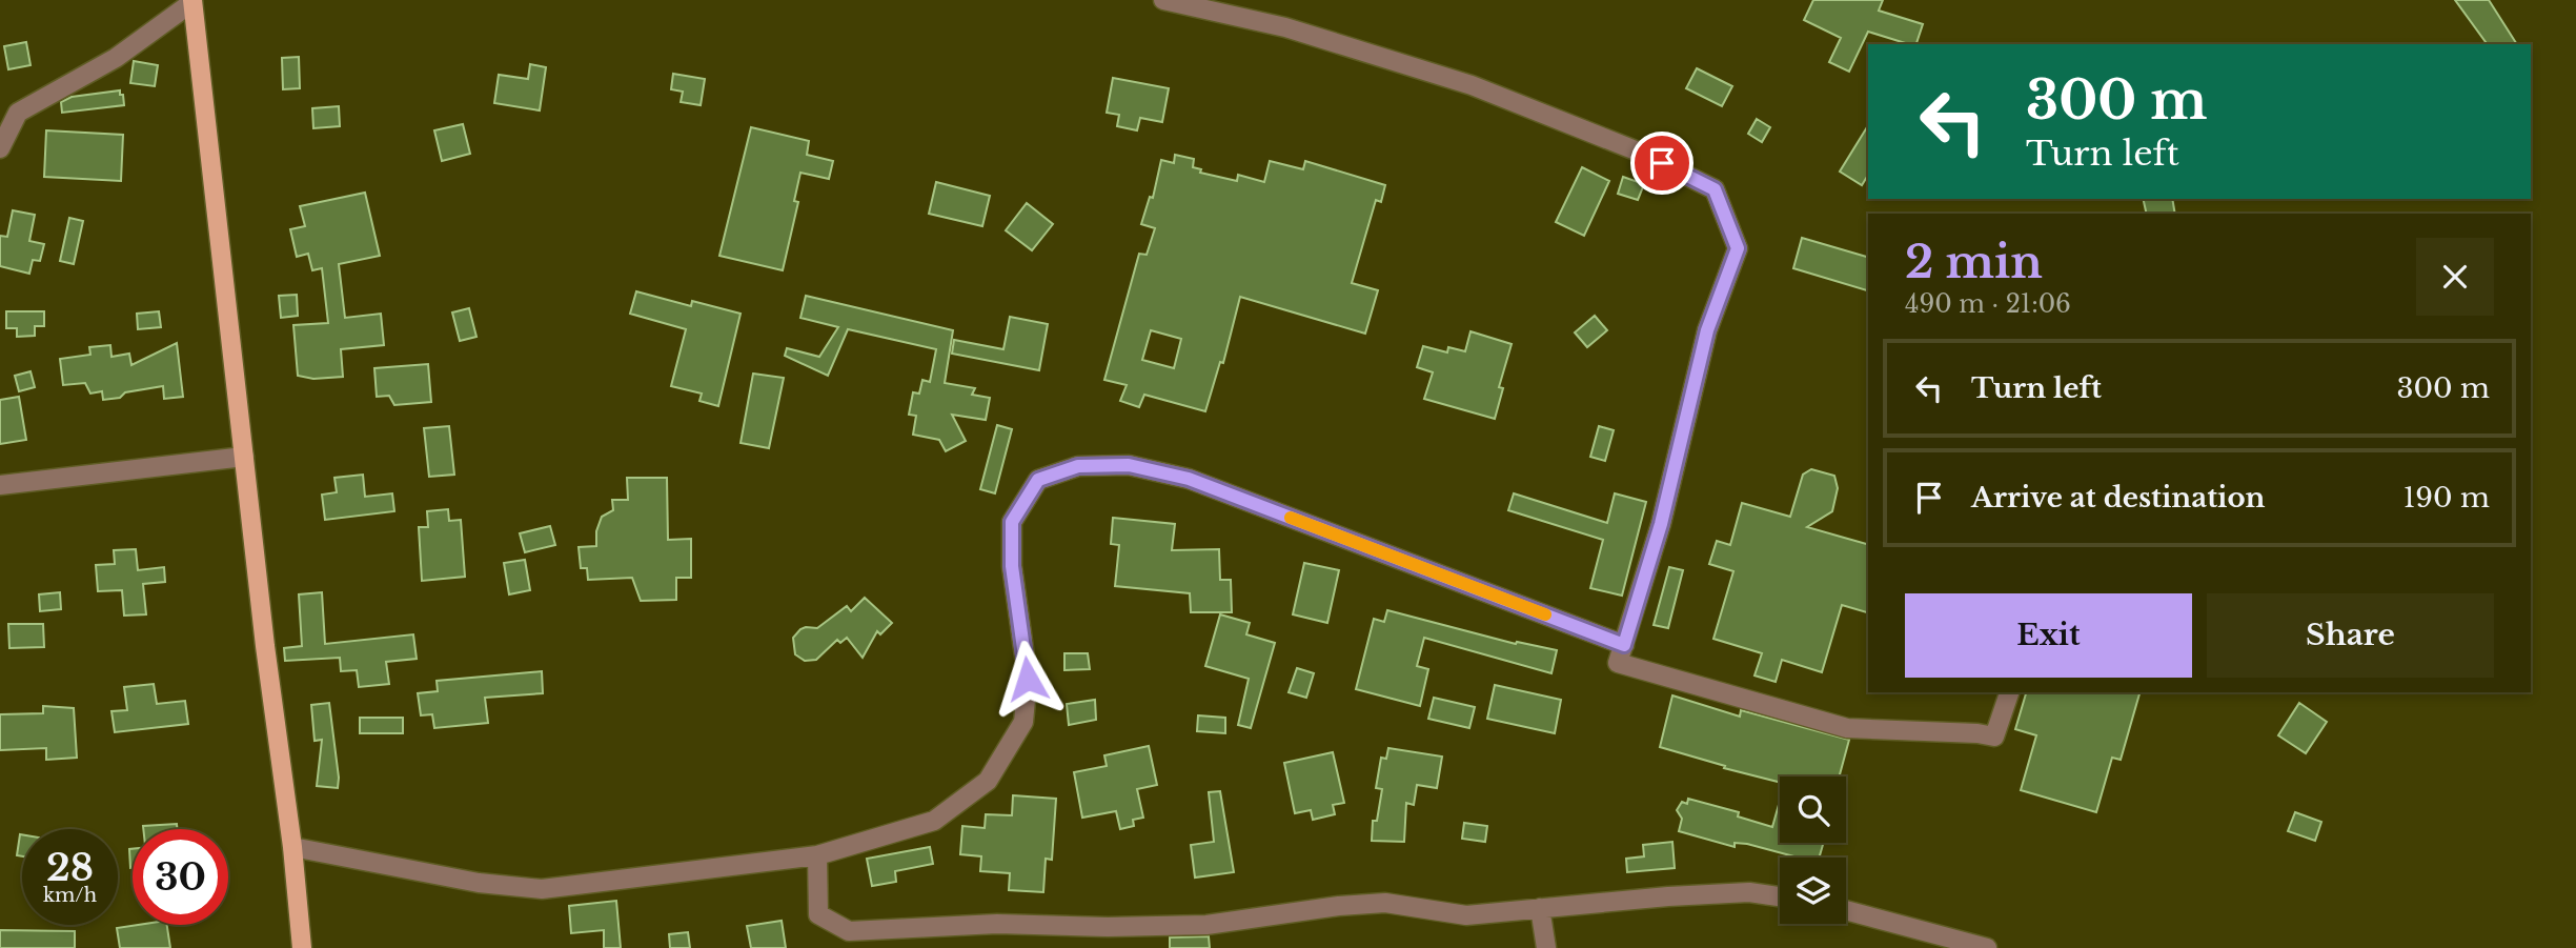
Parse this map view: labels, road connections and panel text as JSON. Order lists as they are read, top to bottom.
{
  "page": {
    "turn": ["300 m", "Turn left"],
    "heading": ["2 min", "490 m · 21:06"],
    "list": [
      {
        "name": "Turn left",
        "value": "300 m"
      },
      {
        "name": "Arrive at destination",
        "value": "190 m"
      }
    ],
    "buttons": ["Exit", "Share"],
    "speed": "28 km/h",
    "limit": "30"
  }
}
